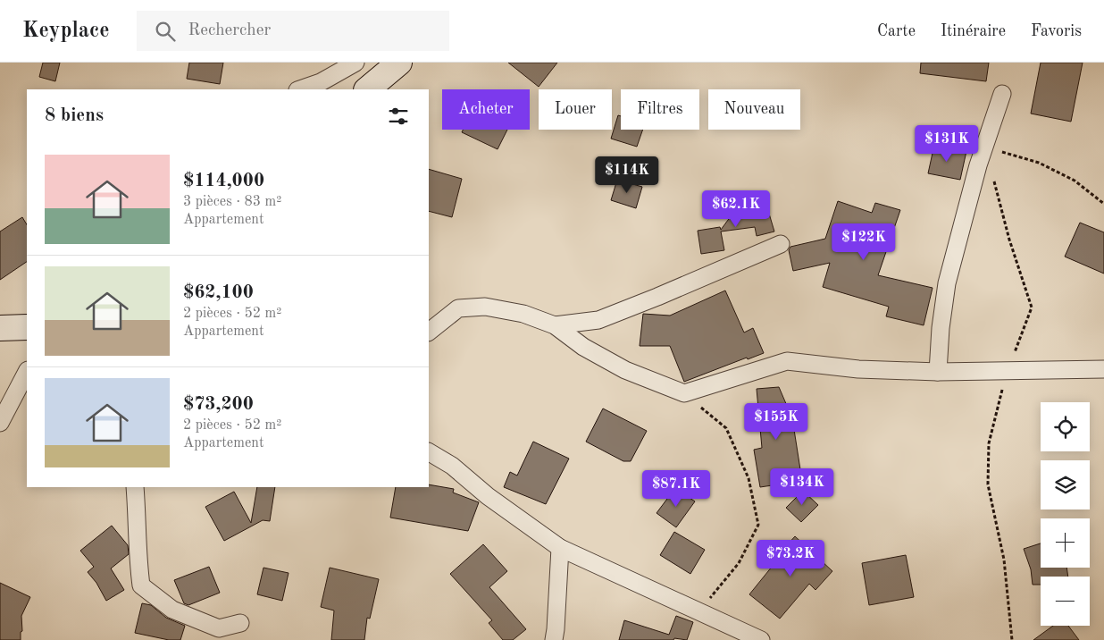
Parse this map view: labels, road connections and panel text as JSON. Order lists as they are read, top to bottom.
{
  "page": {
    "header": "Keyplace",
    "search": "Rechercher",
    "nav": ["Carte", "Itinéraire", "Favoris"],
    "chip": [
      "Acheter",
      "Louer",
      "Filtres",
      "Nouveau"
    ],
    "heading": "8 biens",
    "price": [
      "$131K",
      "$114K",
      "$62.1K",
      "$122K",
      "$155K",
      "$134K",
      "$87.1K",
      "$73.2K"
    ],
    "list": [
      {
        "name": "$114,000",
        "note": "3 pièces · 83 m² · Appartement"
      },
      {
        "name": "$62,100",
        "note": "2 pièces · 52 m² · Appartement"
      },
      {
        "name": "$73,200",
        "note": "2 pièces · 52 m² · Appartement"
      }
    ],
    "map_buttons": ["+", "−"]
  }
}
